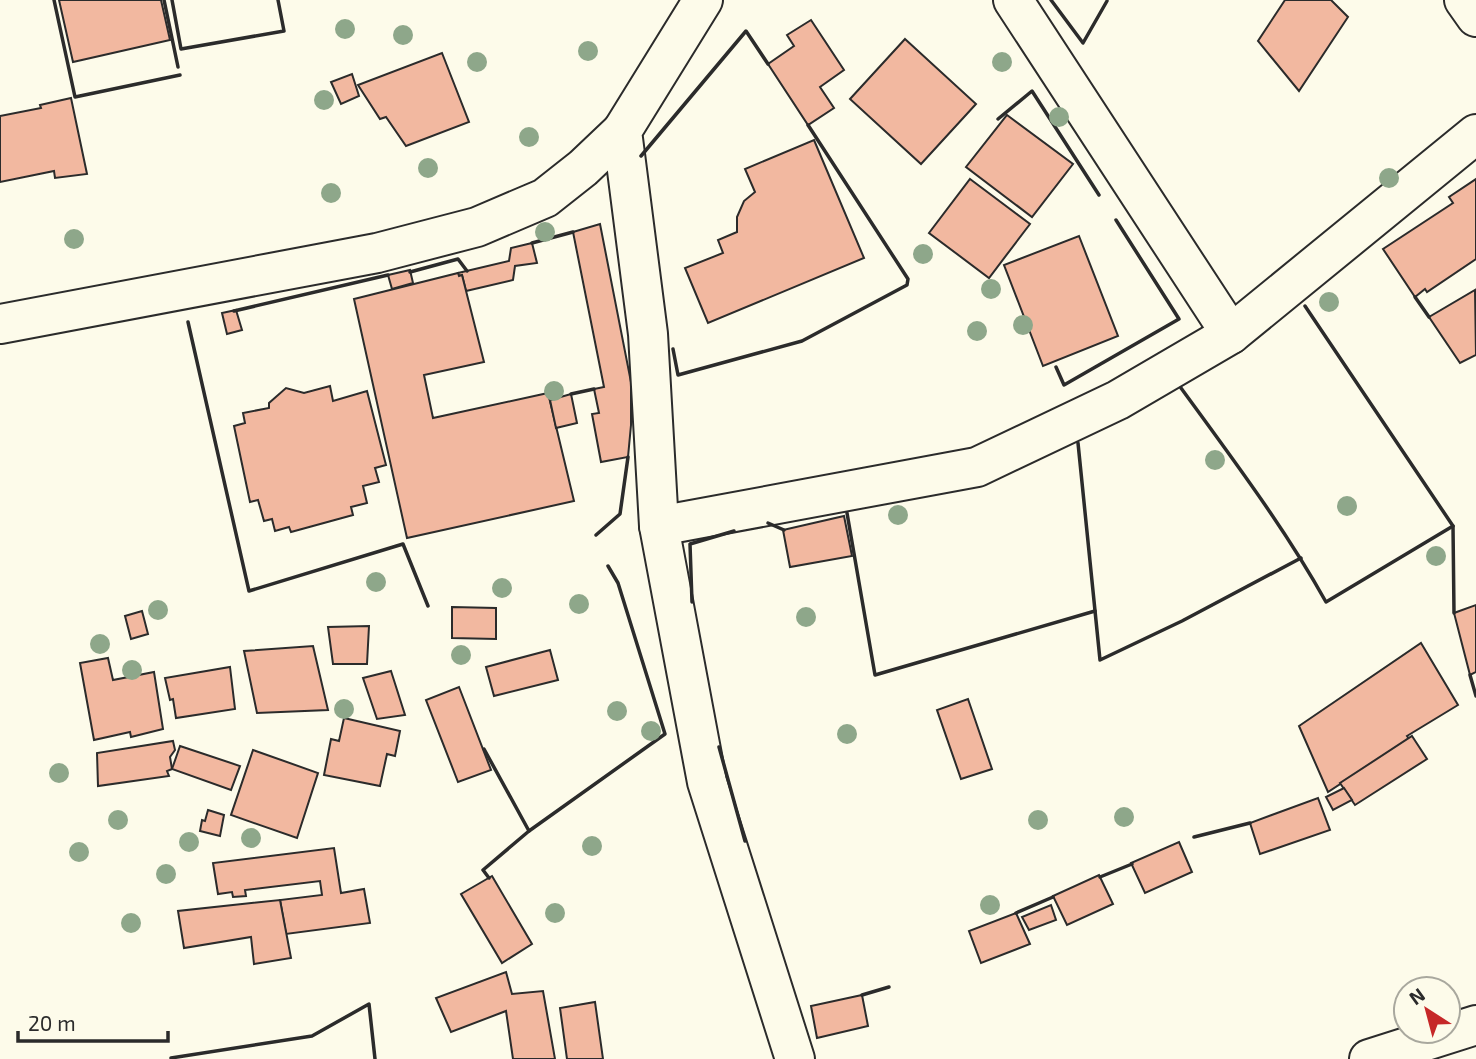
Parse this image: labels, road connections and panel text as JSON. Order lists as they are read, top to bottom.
{
  "scale_bar": "20 m",
  "north": "top left"
}
